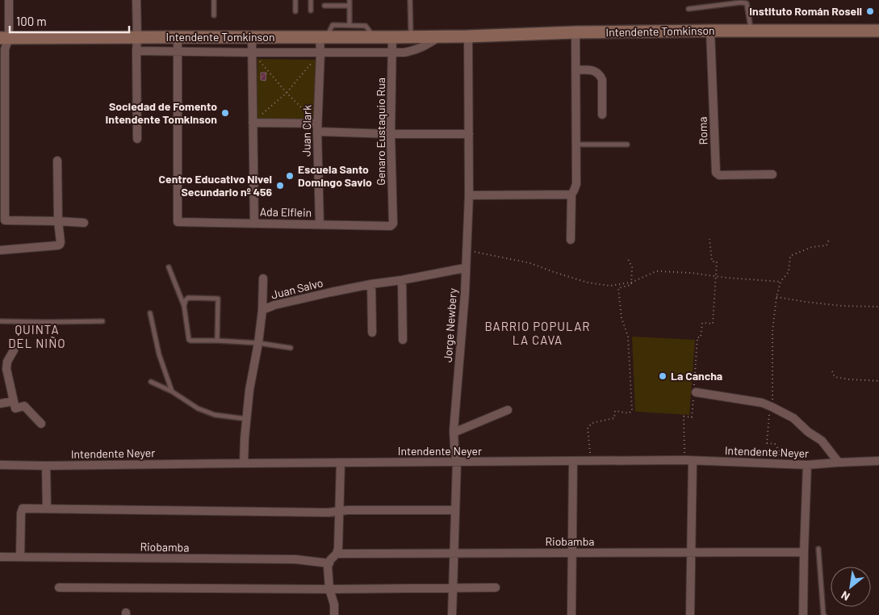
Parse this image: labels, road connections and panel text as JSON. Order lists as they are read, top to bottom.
{
  "streets": {
    "street": [
      "Intendente Tomkinson",
      "Juan Clark",
      "Roma",
      "Genaro Eustaquio Rua",
      "Ada Elflein",
      "Juan Salvo",
      "Jorge Newbery",
      "Intendente Neyer",
      "Riobamba"
    ]
  },
  "crossings": [
    ["Intendente Tomkinson", "Juan Clark"],
    ["Intendente Tomkinson", "Roma"],
    ["Intendente Tomkinson", "Genaro Eustaquio Rua"],
    ["Intendente Tomkinson", "Ada Elflein"],
    ["Intendente Tomkinson", "Jorge Newbery"],
    ["Juan Clark", "Ada Elflein"],
    ["Genaro Eustaquio Rua", "Ada Elflein"],
    ["Juan Salvo", "Jorge Newbery"],
    ["Juan Salvo", "Intendente Neyer"],
    ["Jorge Newbery", "Intendente Neyer"],
    ["Jorge Newbery", "Riobamba"]
  ],
  "districts": ["BARRIO POPULAR LA CAVA", "QUINTA DEL NIÑO"],
  "places": [
    "Instituto Román Rosell",
    "Sociedad de Fomento Intendente Tomkinson",
    "Escuela Santo Domingo Savio",
    "Centro Educativo Nivel Secundario nº 456",
    "La Cancha"
  ],
  "scale_bar": "100 m",
  "north": "bottom left"
}
